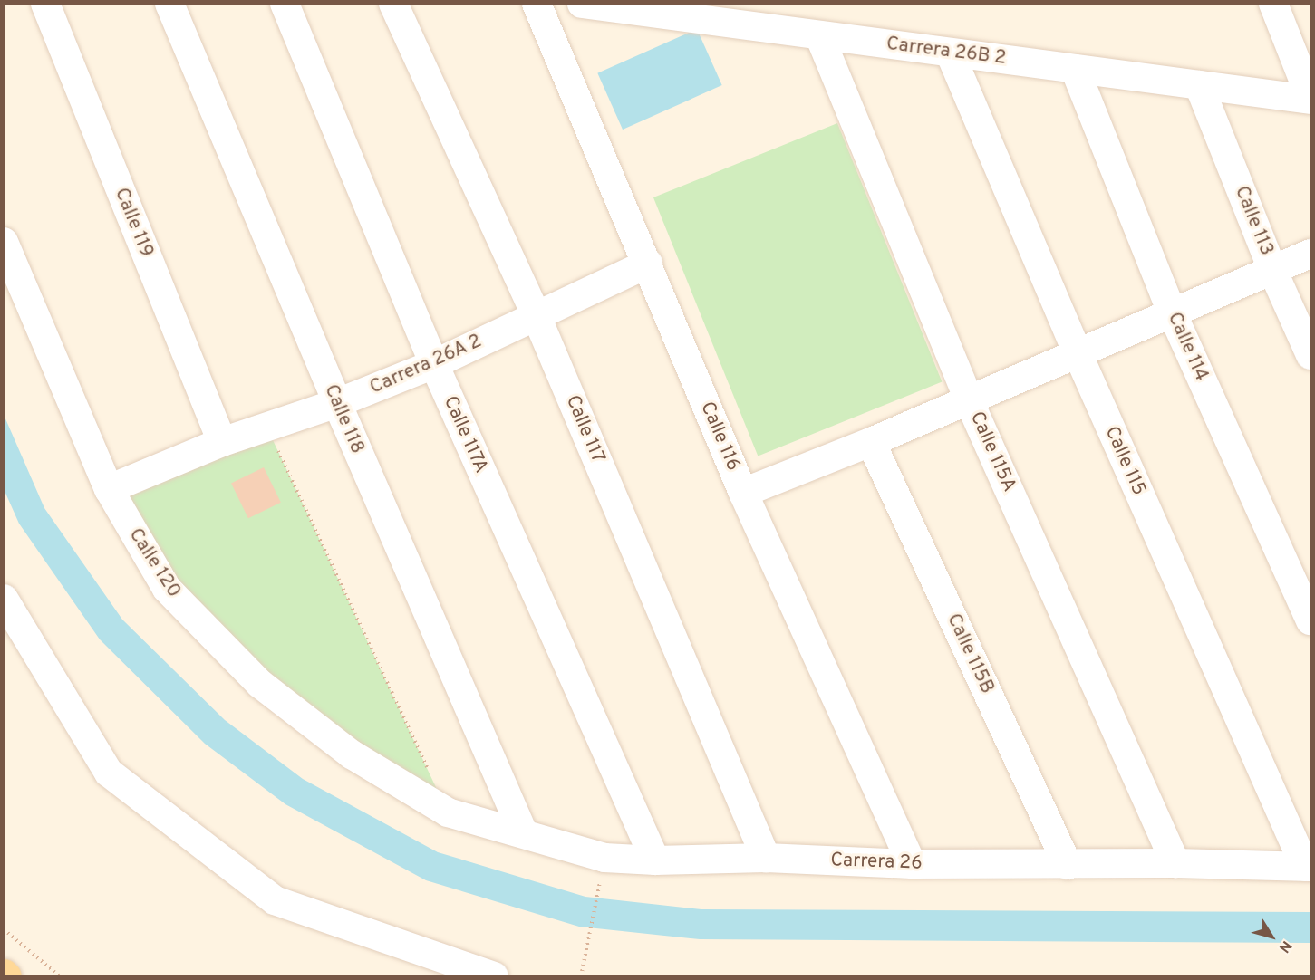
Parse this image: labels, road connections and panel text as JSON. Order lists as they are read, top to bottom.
{
  "streets": {
    "street": [
      "Carrera 26B 2",
      "Calle 113",
      "Calle 119",
      "Calle 114",
      "Carrera 26A 2",
      "Calle 118",
      "Calle 117",
      "Calle 117A",
      "Calle 116",
      "Calle 115A",
      "Calle 115",
      "Calle 120",
      "Calle 115B",
      "Carrera 26"
    ]
  },
  "crossings": [
    ["Carrera 26B 2", "Calle 113"],
    ["Carrera 26B 2", "Calle 114"],
    ["Carrera 26B 2", "Calle 115A"],
    ["Carrera 26B 2", "Calle 115"],
    ["Calle 119", "Carrera 26A 2"],
    ["Carrera 26A 2", "Calle 118"],
    ["Carrera 26A 2", "Calle 117"],
    ["Carrera 26A 2", "Calle 117A"],
    ["Carrera 26A 2", "Calle 116"],
    ["Carrera 26A 2", "Calle 120"],
    ["Calle 118", "Carrera 26"],
    ["Calle 117", "Carrera 26"],
    ["Calle 117A", "Carrera 26"],
    ["Calle 116", "Carrera 26"],
    ["Calle 115A", "Carrera 26"],
    ["Calle 115", "Carrera 26"],
    ["Calle 120", "Carrera 26"],
    ["Calle 115B", "Carrera 26"]
  ],
  "north": "bottom right"
}
